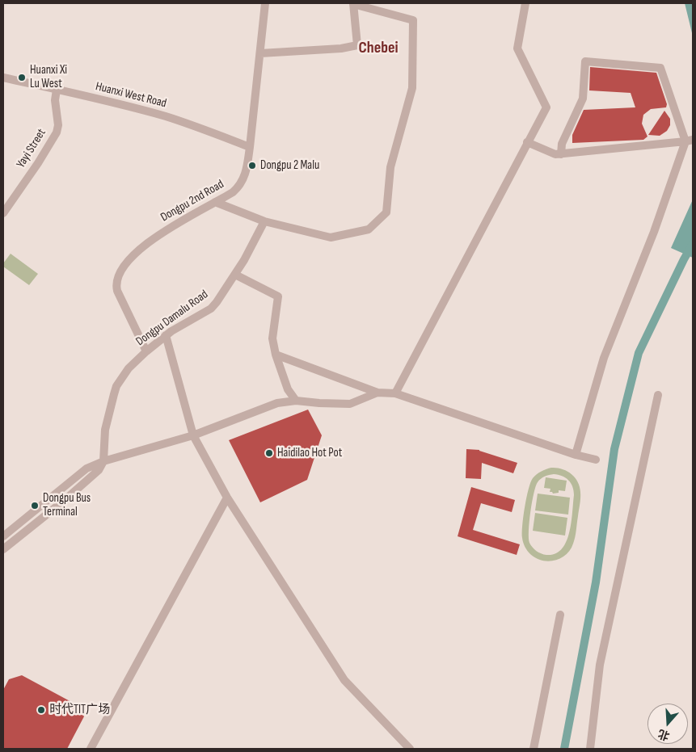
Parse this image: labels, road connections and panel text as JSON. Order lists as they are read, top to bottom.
{
  "streets": {
    "street": [
      "Huanxi West Road",
      "Yayi Street",
      "Dongpu 2nd Road",
      "Dongpu Damalu Road"
    ]
  },
  "crossings": [
    ["Huanxi West Road", "Yayi Street"],
    ["Huanxi West Road", "Dongpu 2nd Road"],
    ["Dongpu 2nd Road", "Dongpu Damalu Road"]
  ],
  "districts": ["Chebei"],
  "places": [
    "Huanxi Xi Lu West",
    "Dongpu 2 Malu",
    "Haidilao Hot Pot",
    "Dongpu Bus Terminal",
    "时代TIT广场"
  ],
  "north": "bottom"
}
